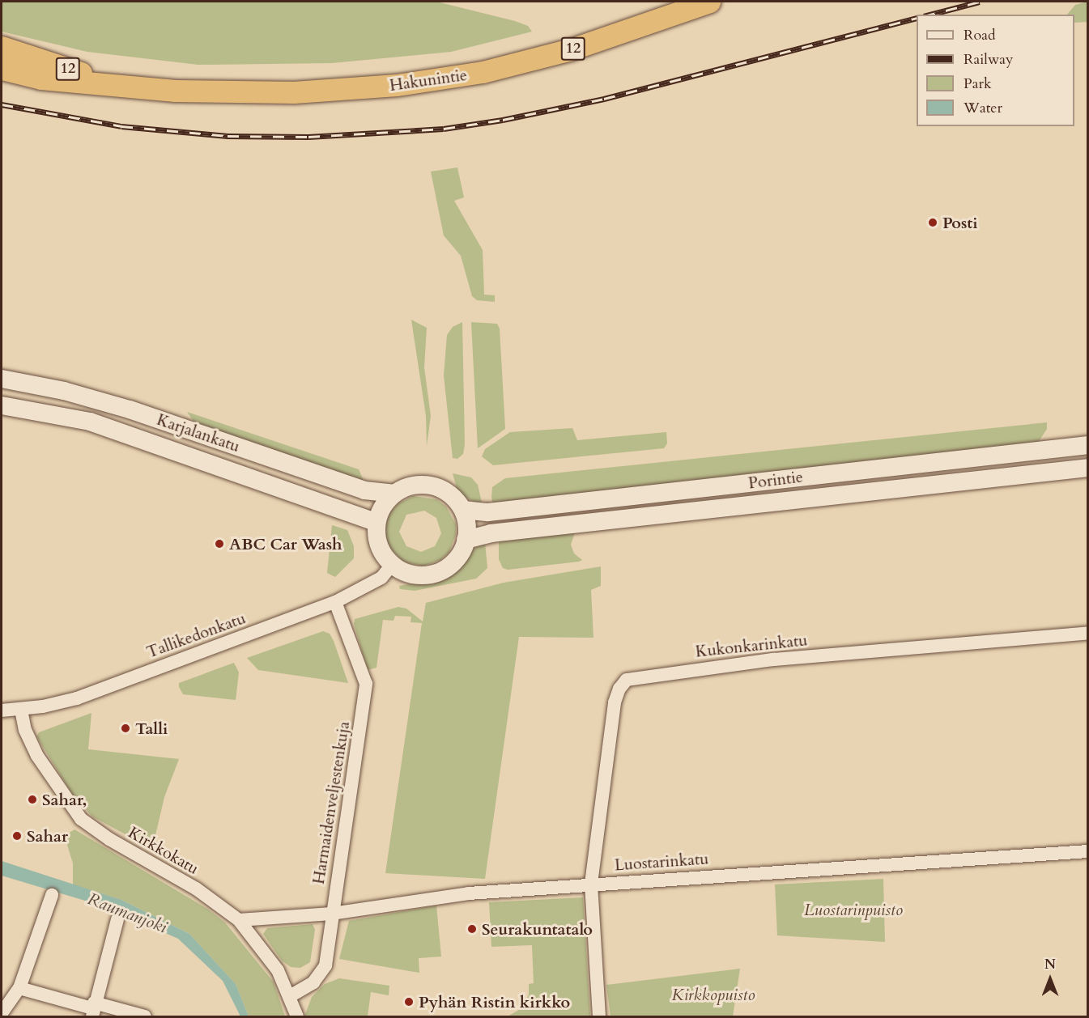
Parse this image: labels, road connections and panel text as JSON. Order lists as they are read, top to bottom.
{
  "streets": {
    "highway": ["12", "Hakunintie"],
    "main road": ["Karjalankatu", "Porintie"],
    "street": [
      "Tallikedonkatu",
      "Kukonkarinkatu",
      "Harmaidenveljestenkuja",
      "Kirkkokatu",
      "Luostarinkatu"
    ]
  },
  "crossings": [
    ["Karjalankatu", "Porintie"],
    ["Karjalankatu", "Tallikedonkatu"],
    ["Porintie", "Tallikedonkatu"],
    ["Tallikedonkatu", "Harmaidenveljestenkuja"],
    ["Tallikedonkatu", "Kirkkokatu"],
    ["Kukonkarinkatu", "Luostarinkatu"],
    ["Harmaidenveljestenkuja", "Kirkkokatu"],
    ["Harmaidenveljestenkuja", "Luostarinkatu"],
    ["Kirkkokatu", "Luostarinkatu"]
  ],
  "water": ["Raumanjoki"],
  "parks": ["Luostarinpuisto", "Kirkkopuisto"],
  "places": [
    "Posti",
    "ABC Car Wash",
    "Talli",
    "Sahar,",
    "Sahar",
    "Seurakuntatalo",
    "Pyhän Ristin kirkko"
  ],
  "legend": [
    "Road",
    "Railway",
    "Park",
    "Water"
  ],
  "north": "top"
}
